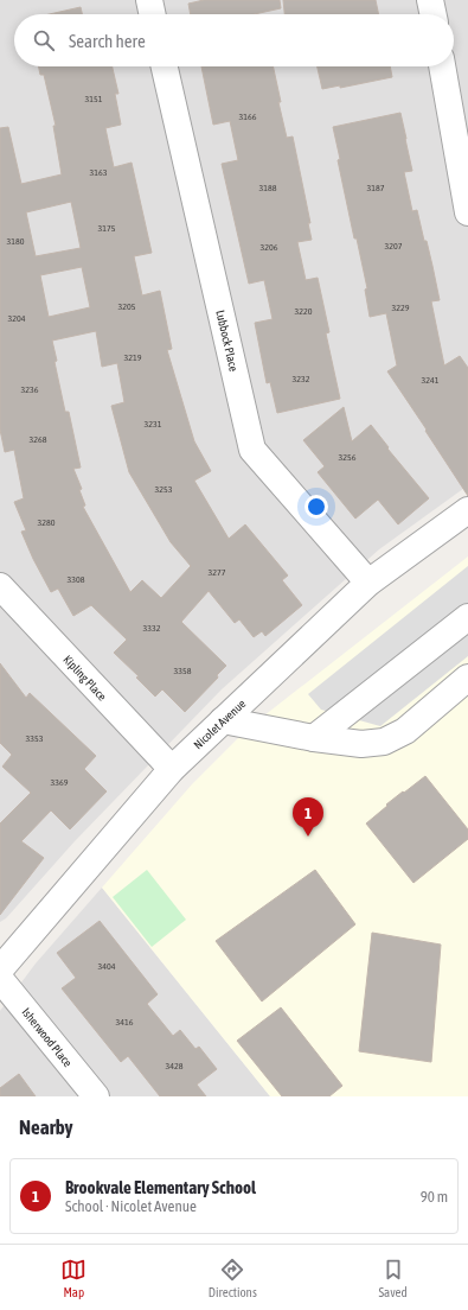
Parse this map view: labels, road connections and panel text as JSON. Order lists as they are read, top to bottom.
{
  "streets": {
    "street": [
      "Lubbock Place",
      "Kipling Place",
      "Nicolet Avenue",
      "Isherwood Place"
    ]
  },
  "crossings": [
    ["Lubbock Place", "Nicolet Avenue"],
    ["Kipling Place", "Nicolet Avenue"]
  ],
  "house_numbers": [
    "3151",
    "3166",
    "3163",
    "3188",
    "3187",
    "3175",
    "3180",
    "3207",
    "3206",
    "3205",
    "3229",
    "3220",
    "3204",
    "3219",
    "3232",
    "3241",
    "3236",
    "3231",
    "3268",
    "3256",
    "3253",
    "3280",
    "3277",
    "3308",
    "3332",
    "3358",
    "3353",
    "3369",
    "3404",
    "3416",
    "3428"
  ],
  "page": {
    "search": "Search here",
    "pins": "1",
    "heading": "Nearby",
    "list": [
      {
        "mark": "1",
        "name": "Brookvale Elementary School",
        "note": "School · Nicolet Avenue",
        "value": "90 m"
      }
    ],
    "nav": ["Map", "Directions", "Saved"]
  }
}
